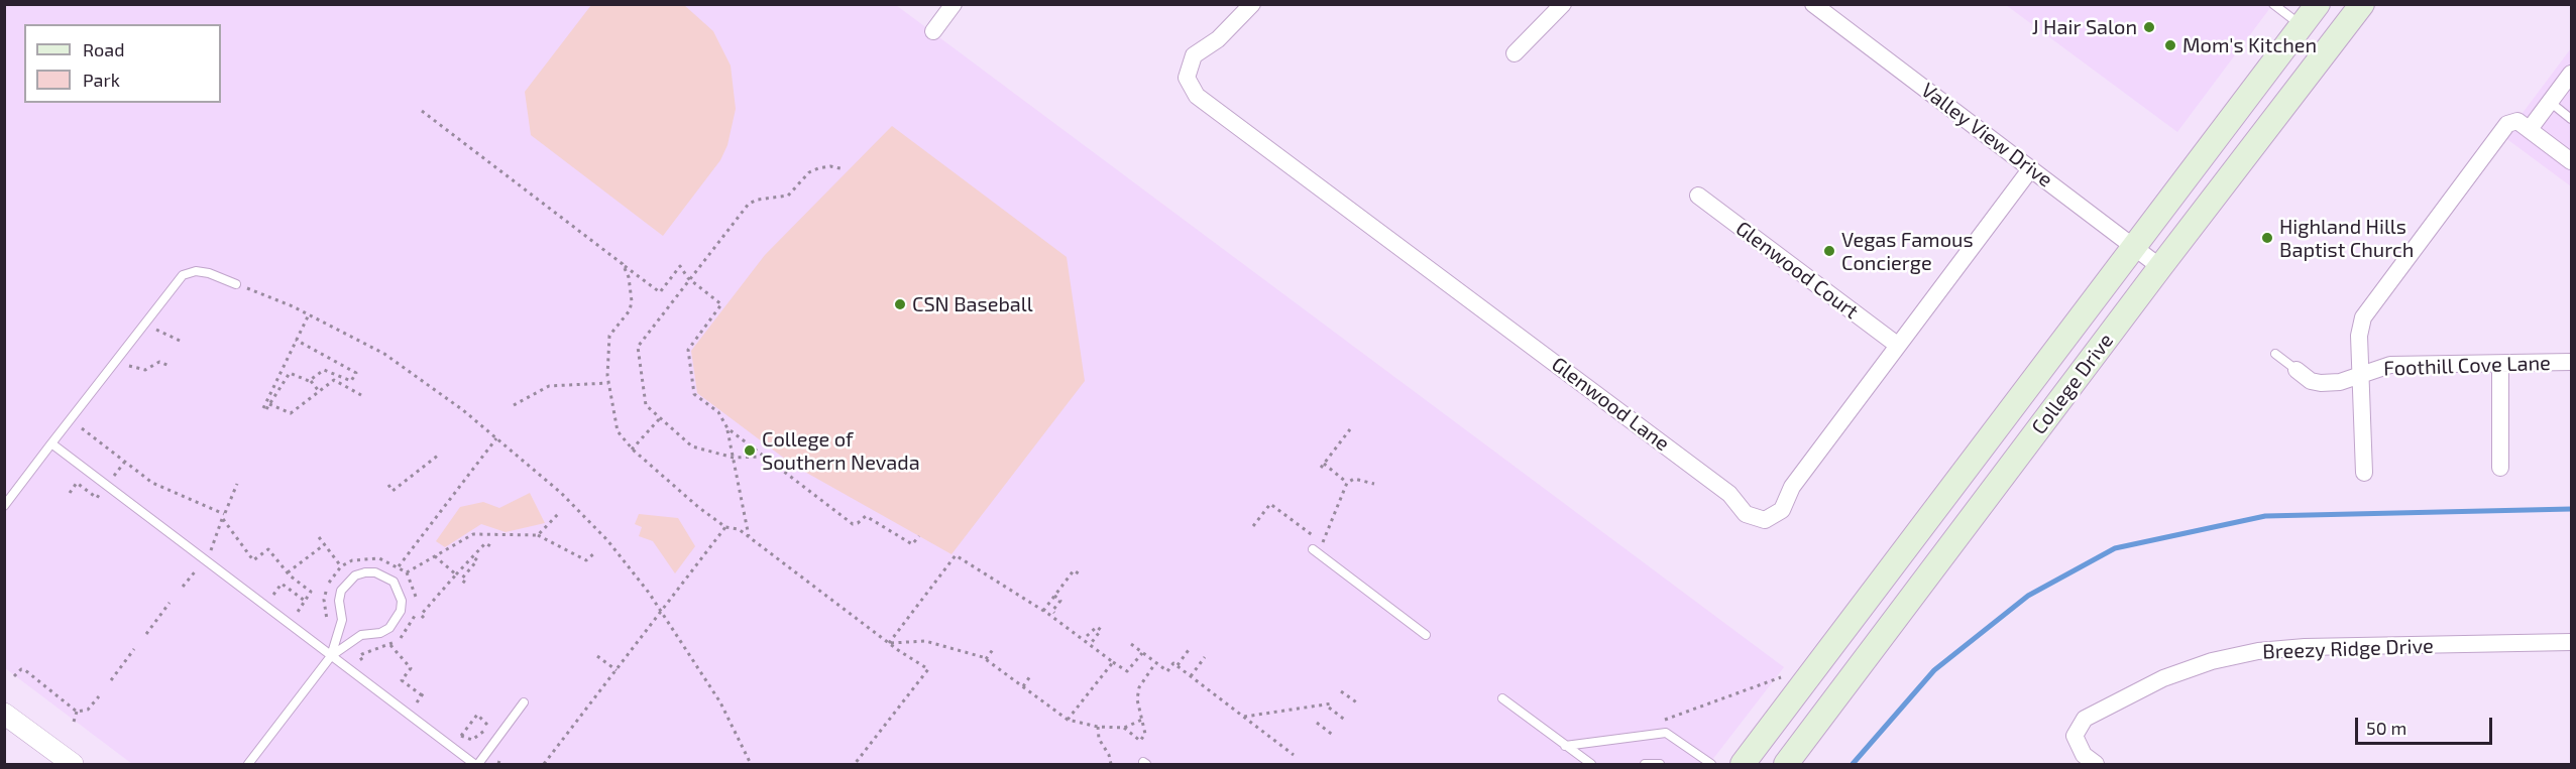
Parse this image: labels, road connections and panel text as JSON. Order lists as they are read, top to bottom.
{
  "streets": {
    "main road": ["College Drive"],
    "street": [
      "Valley View Drive",
      "Glenwood Court",
      "Foothill Cove Lane",
      "Glenwood Lane",
      "Breezy Ridge Drive"
    ]
  },
  "crossings": [
    ["Valley View Drive", "College Drive"],
    ["Valley View Drive", "Glenwood Lane"],
    ["Glenwood Court", "Glenwood Lane"]
  ],
  "places": [
    "J Hair Salon",
    "Mom's Kitchen",
    "Highland Hills Baptist Church",
    "Vegas Famous Concierge",
    "CSN Baseball",
    "College of Southern Nevada"
  ],
  "legend": ["Road", "Park"],
  "scale_bar": "50 m"
}
